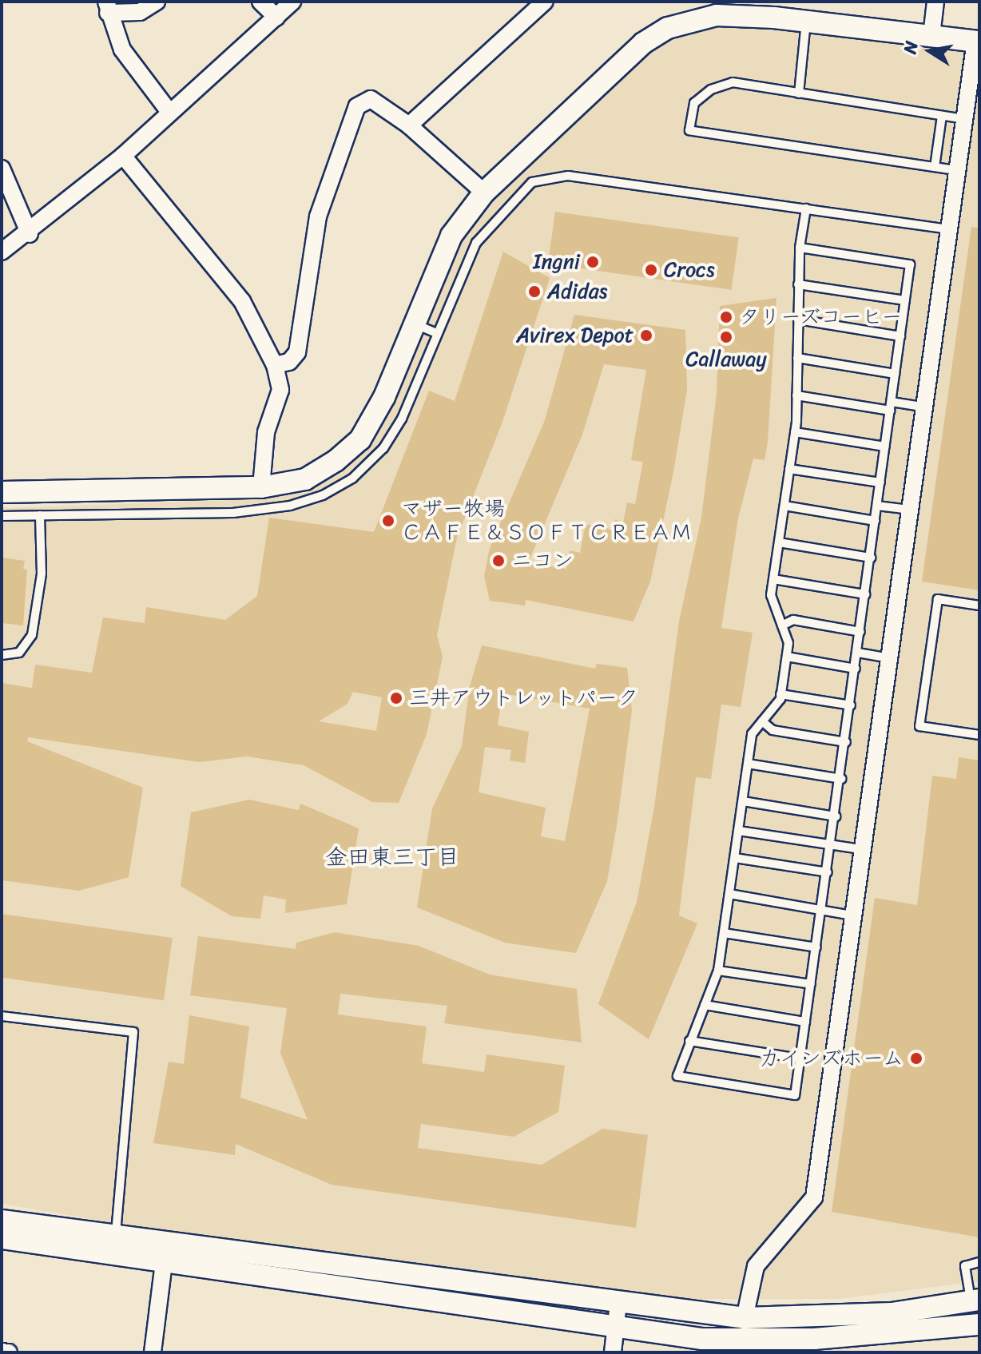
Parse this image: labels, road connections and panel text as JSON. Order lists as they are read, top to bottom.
{
  "districts": ["金田東三丁目"],
  "places": [
    "Ingni",
    "Crocs",
    "Adidas",
    "タリーズコーヒー",
    "Avirex Depot",
    "Callaway",
    "マザー牧場 ＣＡＦＥ＆ＳＯＦＴＣＲＥＡＭ",
    "ニコン",
    "三井アウトレットパーク",
    "カインズホーム"
  ],
  "north": "left"
}
